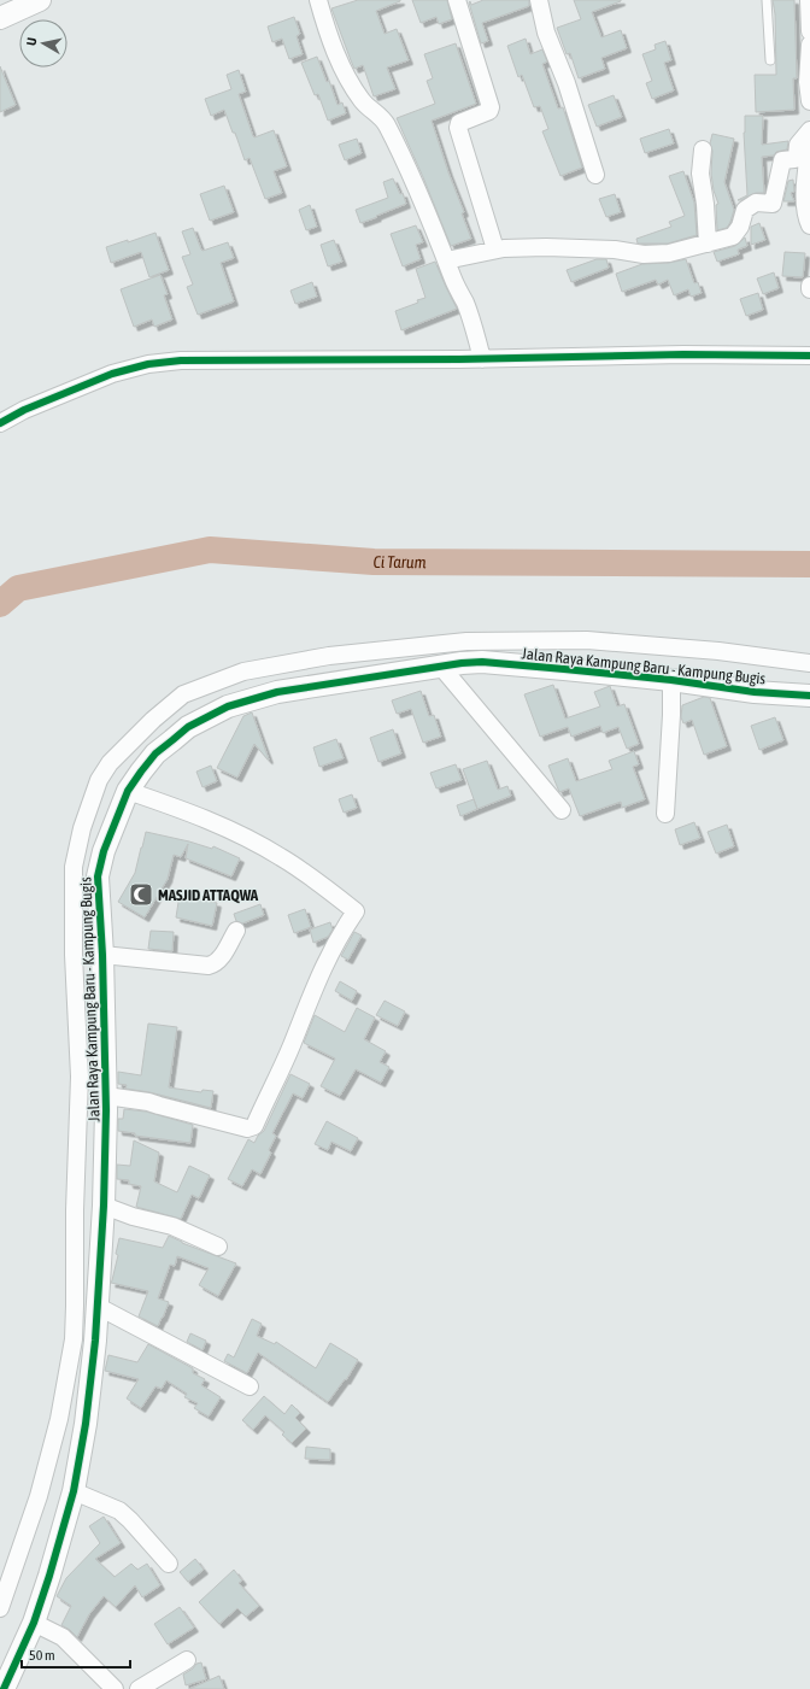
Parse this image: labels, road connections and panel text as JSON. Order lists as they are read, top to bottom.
{
  "streets": {
    "street": ["Jalan Raya Kampung Baru - Kampung Bugis"]
  },
  "water": ["Ci Tarum"],
  "places": {
    "mosque": ["MASJID ATTAQWA"]
  },
  "scale_bar": "50 m",
  "north": "left"
}
